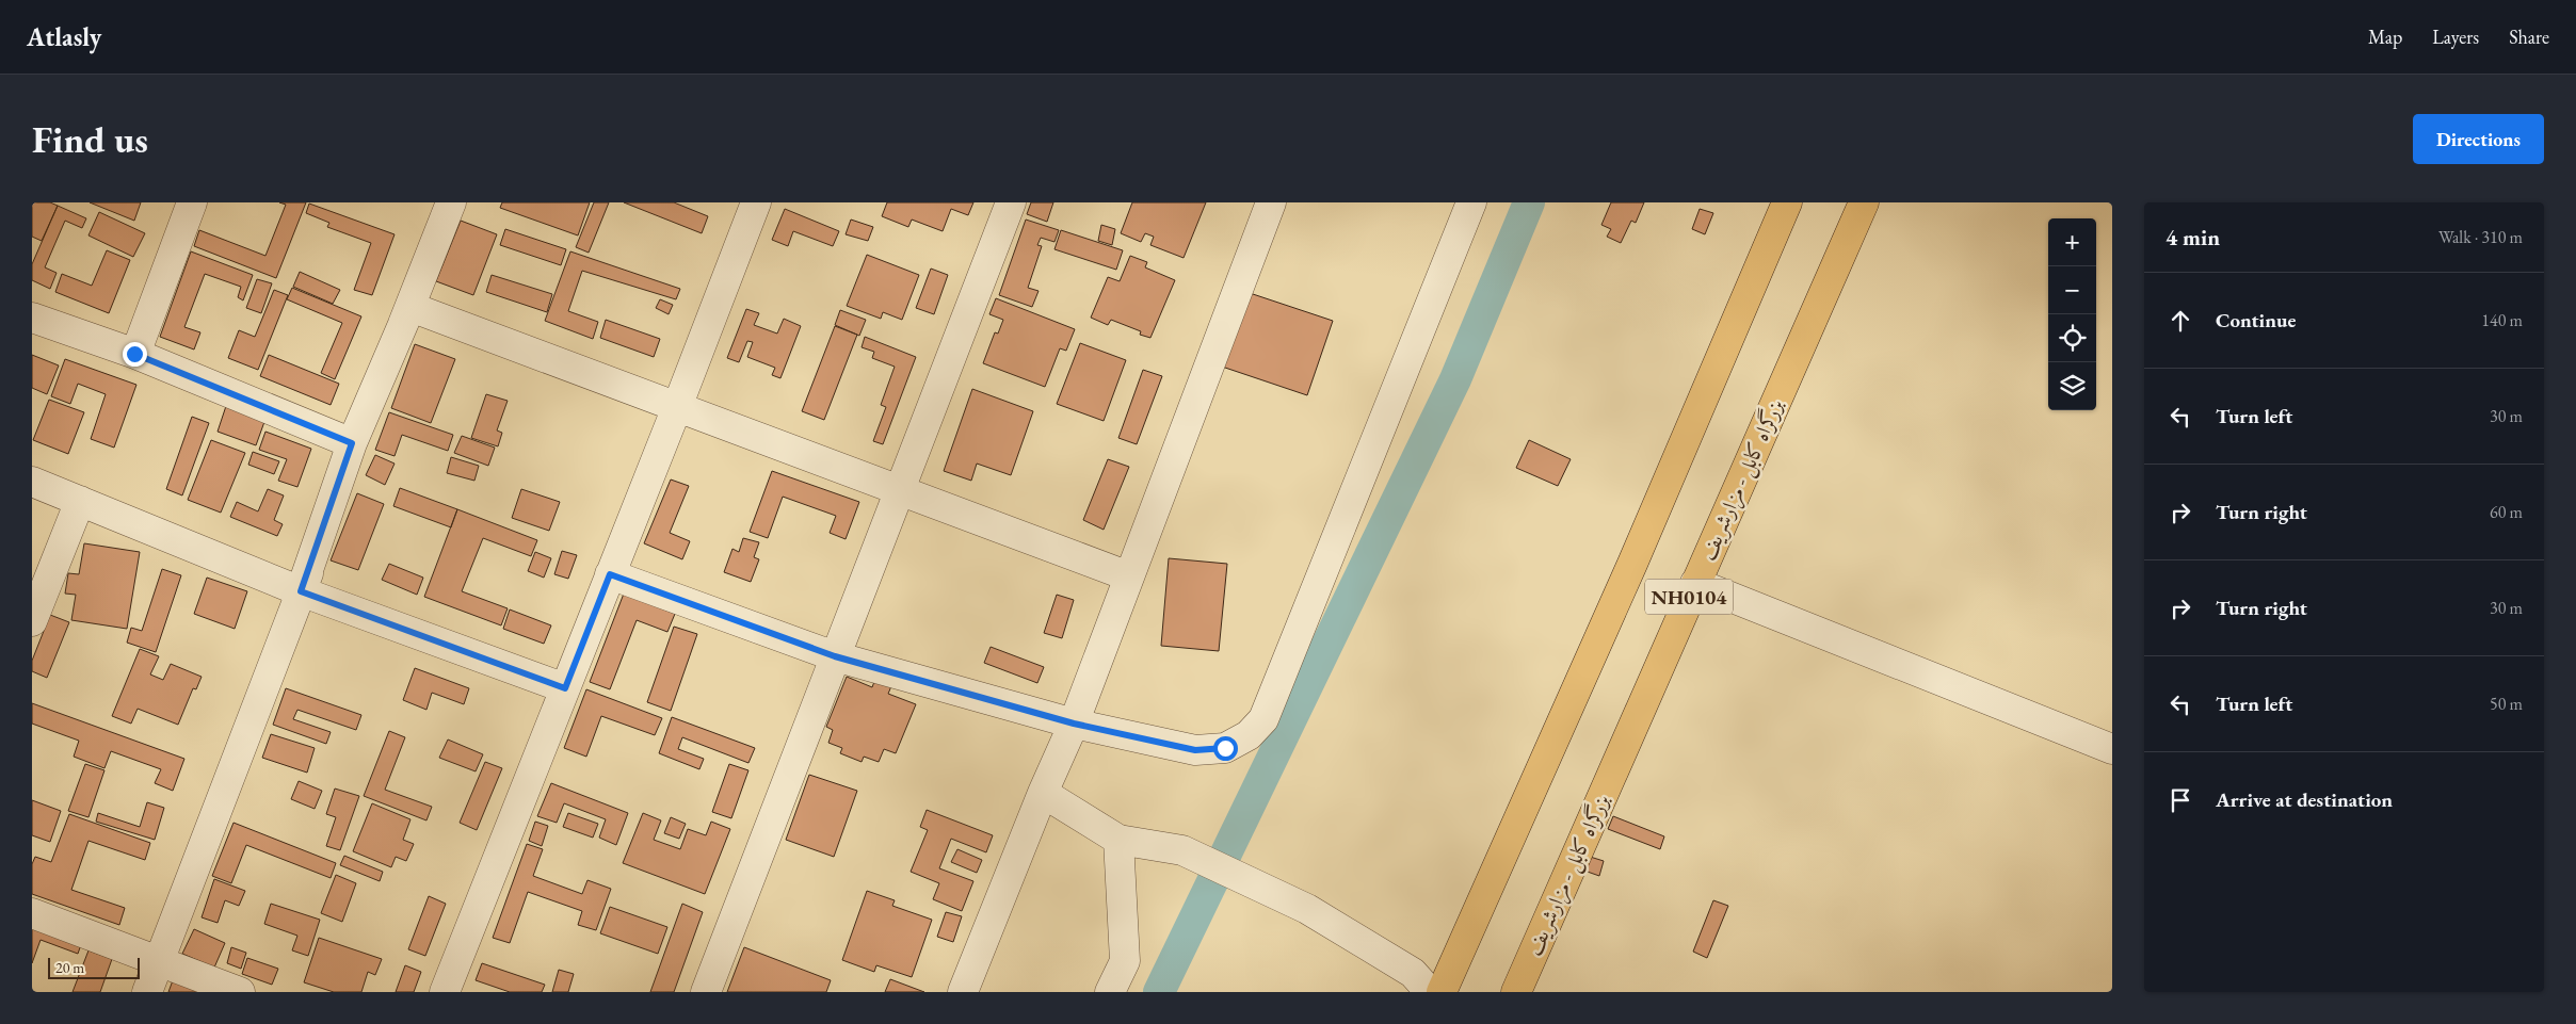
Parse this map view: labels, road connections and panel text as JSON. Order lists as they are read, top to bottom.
{
  "streets": {
    "highway": ["بزرگراه کابل - مزارشریف", "NH0104"]
  },
  "scale_bar": "20 m",
  "page": {
    "header": "Atlasly",
    "nav": ["Map", "Layers", "Share"],
    "buttons": "Directions",
    "title": "Find us",
    "heading": ["4 min", "Walk · 310 m"],
    "map_buttons": ["+", "−"],
    "list": [
      ["Continue", "140 m"],
      ["Turn left", "30 m"],
      ["Turn right", "60 m"],
      ["Turn right", "30 m"],
      ["Turn left", "50 m"],
      "Arrive at destination"
    ],
    "scale": "20 m"
  }
}
